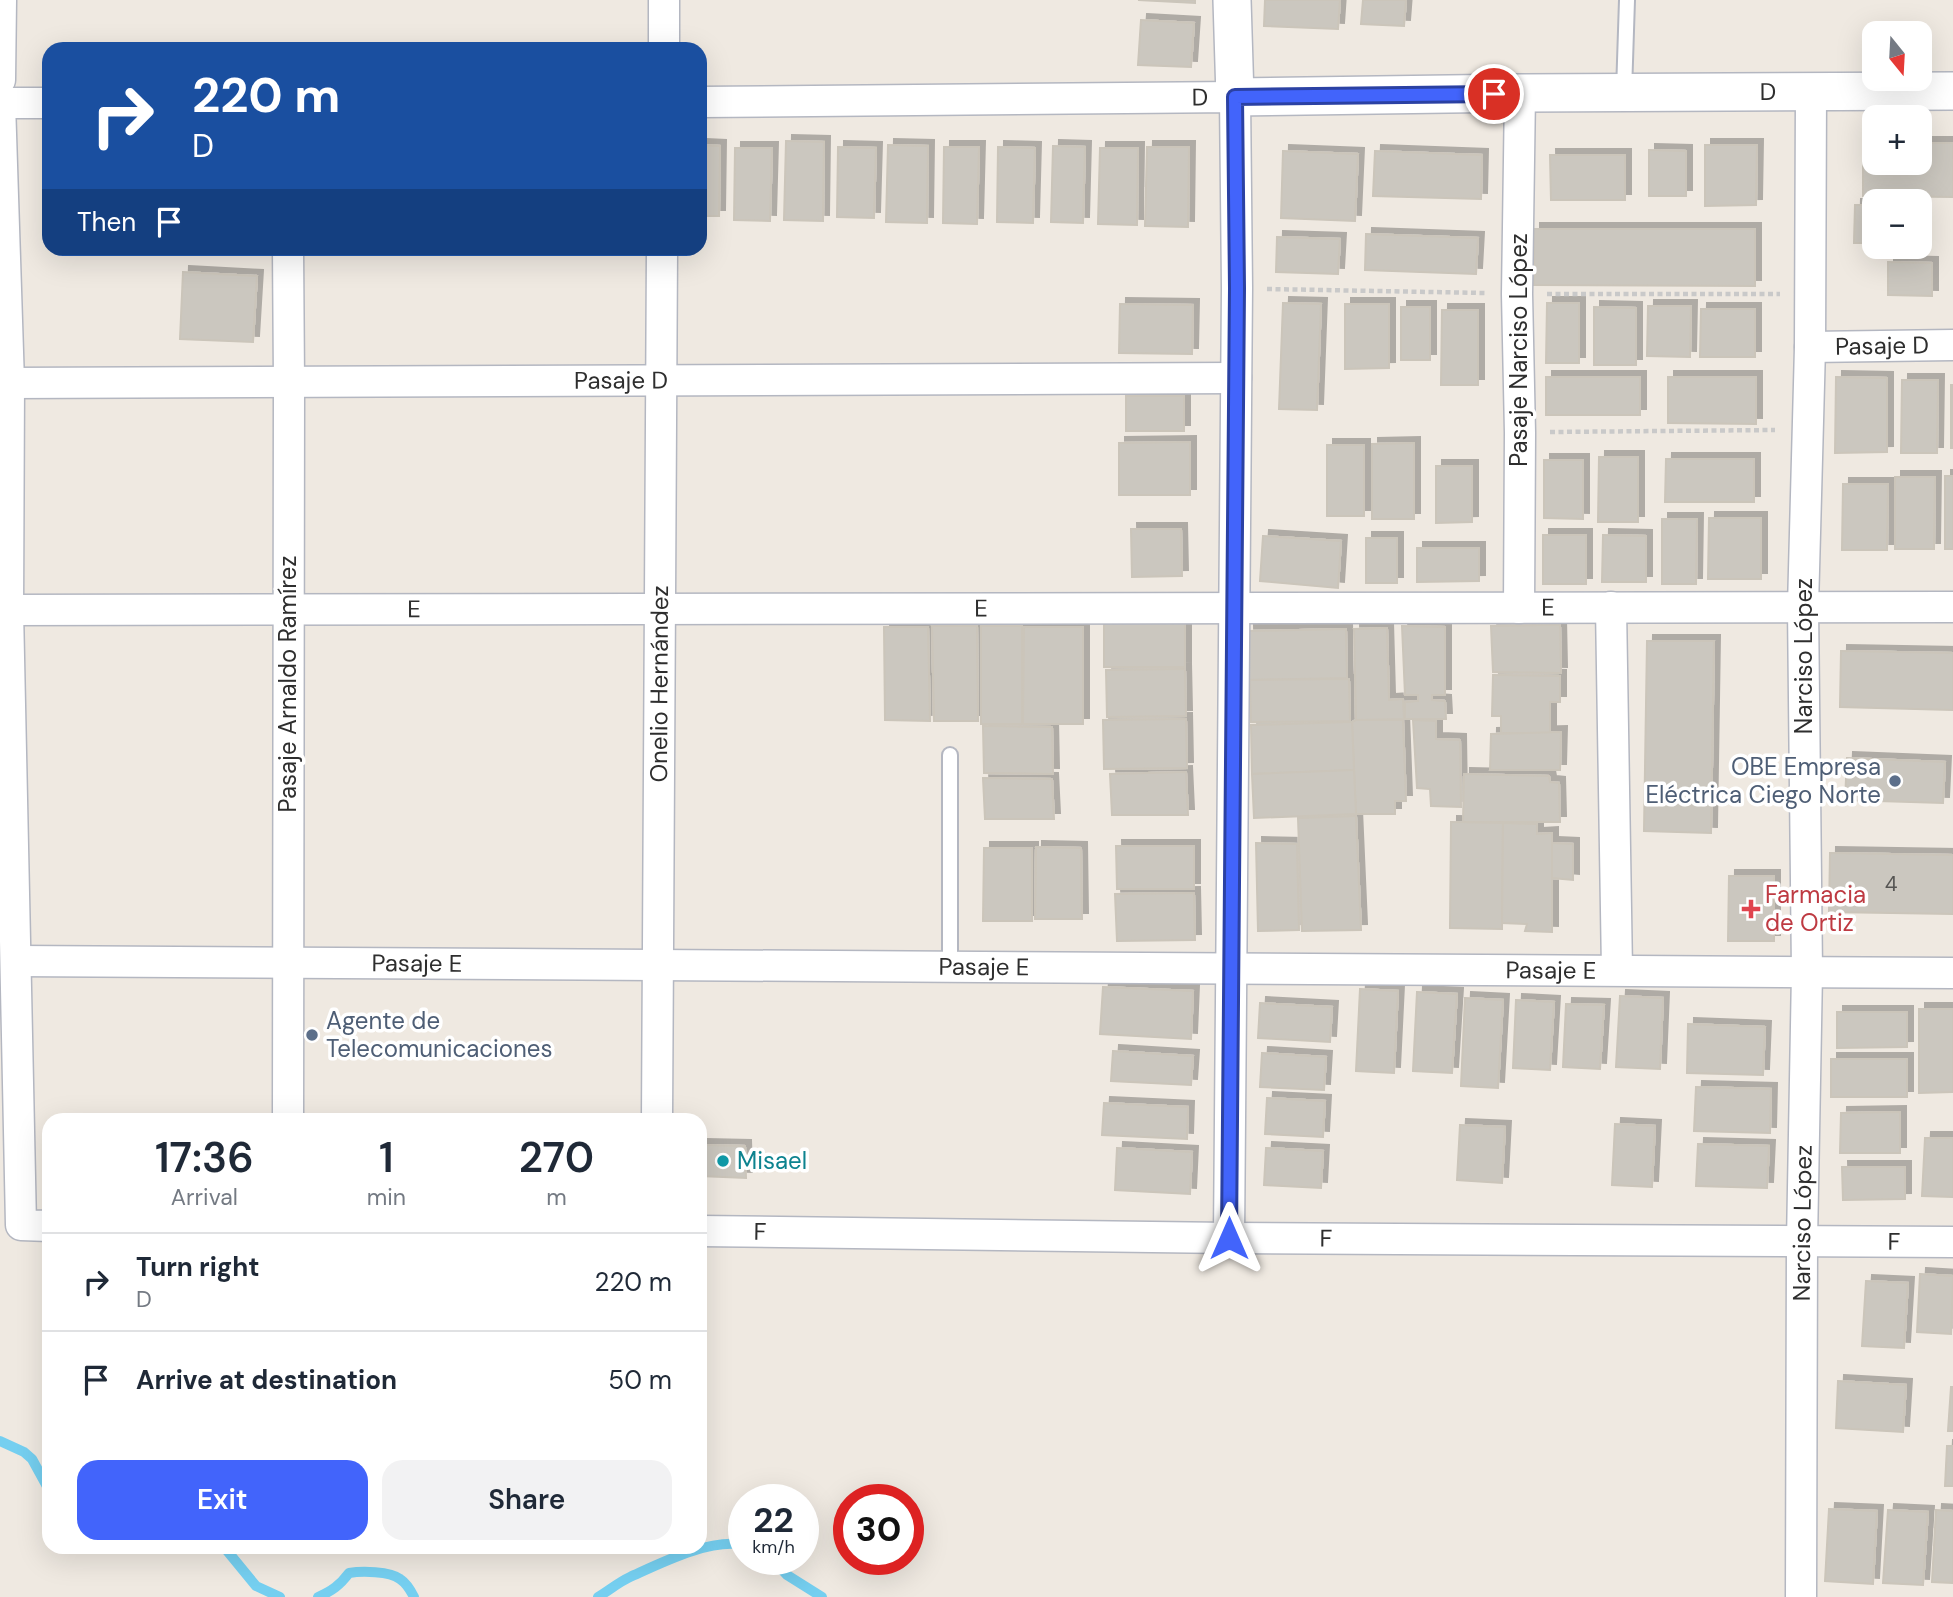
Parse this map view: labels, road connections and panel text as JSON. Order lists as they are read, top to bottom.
{
  "streets": {
    "street": [
      "D",
      "Pasaje D",
      "Pasaje Narciso López",
      "E",
      "Narciso López",
      "Pasaje Arnaldo Ramírez",
      "Onelio Hernández",
      "Pasaje E",
      "F"
    ]
  },
  "crossings": [
    ["D", "Pasaje Narciso López"],
    ["D", "Narciso López"],
    ["Pasaje D", "Narciso López"],
    ["Pasaje D", "Pasaje Arnaldo Ramírez"],
    ["Pasaje D", "Onelio Hernández"],
    ["Pasaje Narciso López", "E"],
    ["E", "Narciso López"],
    ["E", "Pasaje Arnaldo Ramírez"],
    ["E", "Onelio Hernández"],
    ["Narciso López", "Pasaje E"],
    ["Narciso López", "F"],
    ["Pasaje Arnaldo Ramírez", "Pasaje E"],
    ["Onelio Hernández", "Pasaje E"]
  ],
  "places": {
    "other": ["OBE Empresa Eléctrica Ciego Norte", "Agente de Telecomunicaciones", "Misael"],
    "health": ["Farmacia de Ortiz"]
  },
  "house_numbers": ["4"],
  "north": "bottom",
  "page": {
    "map_buttons": ["+", "−"],
    "turn": ["220 m", "D"],
    "then": "Then",
    "eta": [
      "17:36",
      "Arrival",
      "1",
      "min",
      "270",
      "m"
    ],
    "list": [
      {
        "name": "Turn right",
        "note": "D",
        "value": "220 m"
      },
      {
        "name": "Arrive at destination",
        "value": "50 m"
      }
    ],
    "buttons": ["Exit", "Share"],
    "speed": "22 km/h",
    "limit": "30"
  }
}
